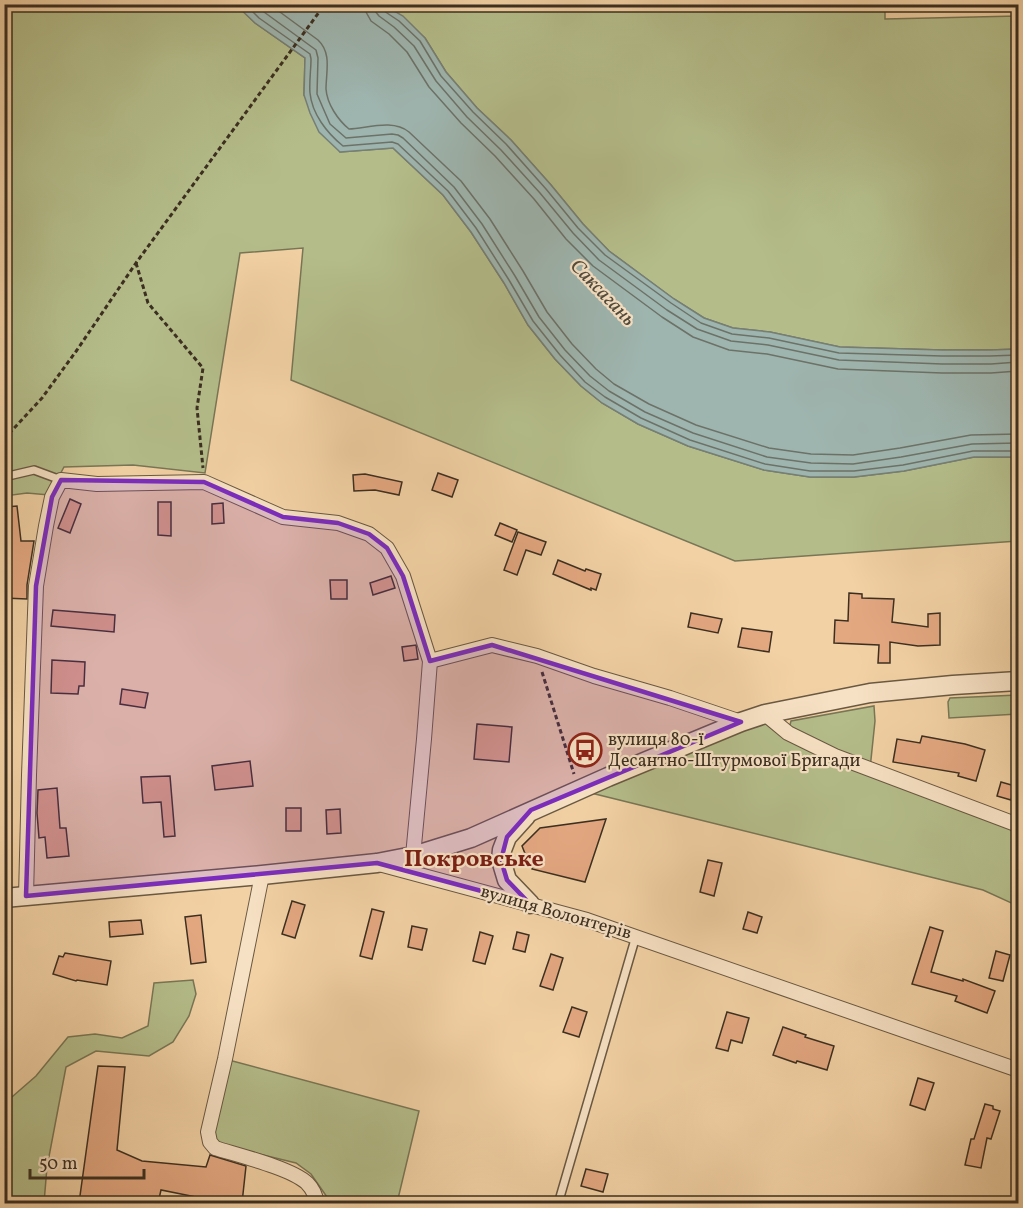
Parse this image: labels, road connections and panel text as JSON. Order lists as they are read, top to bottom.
{
  "streets": {
    "street": ["вулиця Волонтерів"]
  },
  "districts": ["Покровське"],
  "water": ["Саксагань"],
  "places": {
    "bus stop": ["вулиця 80-ї Десантно-Штурмової Бригади"]
  },
  "scale_bar": "50 m"
}
